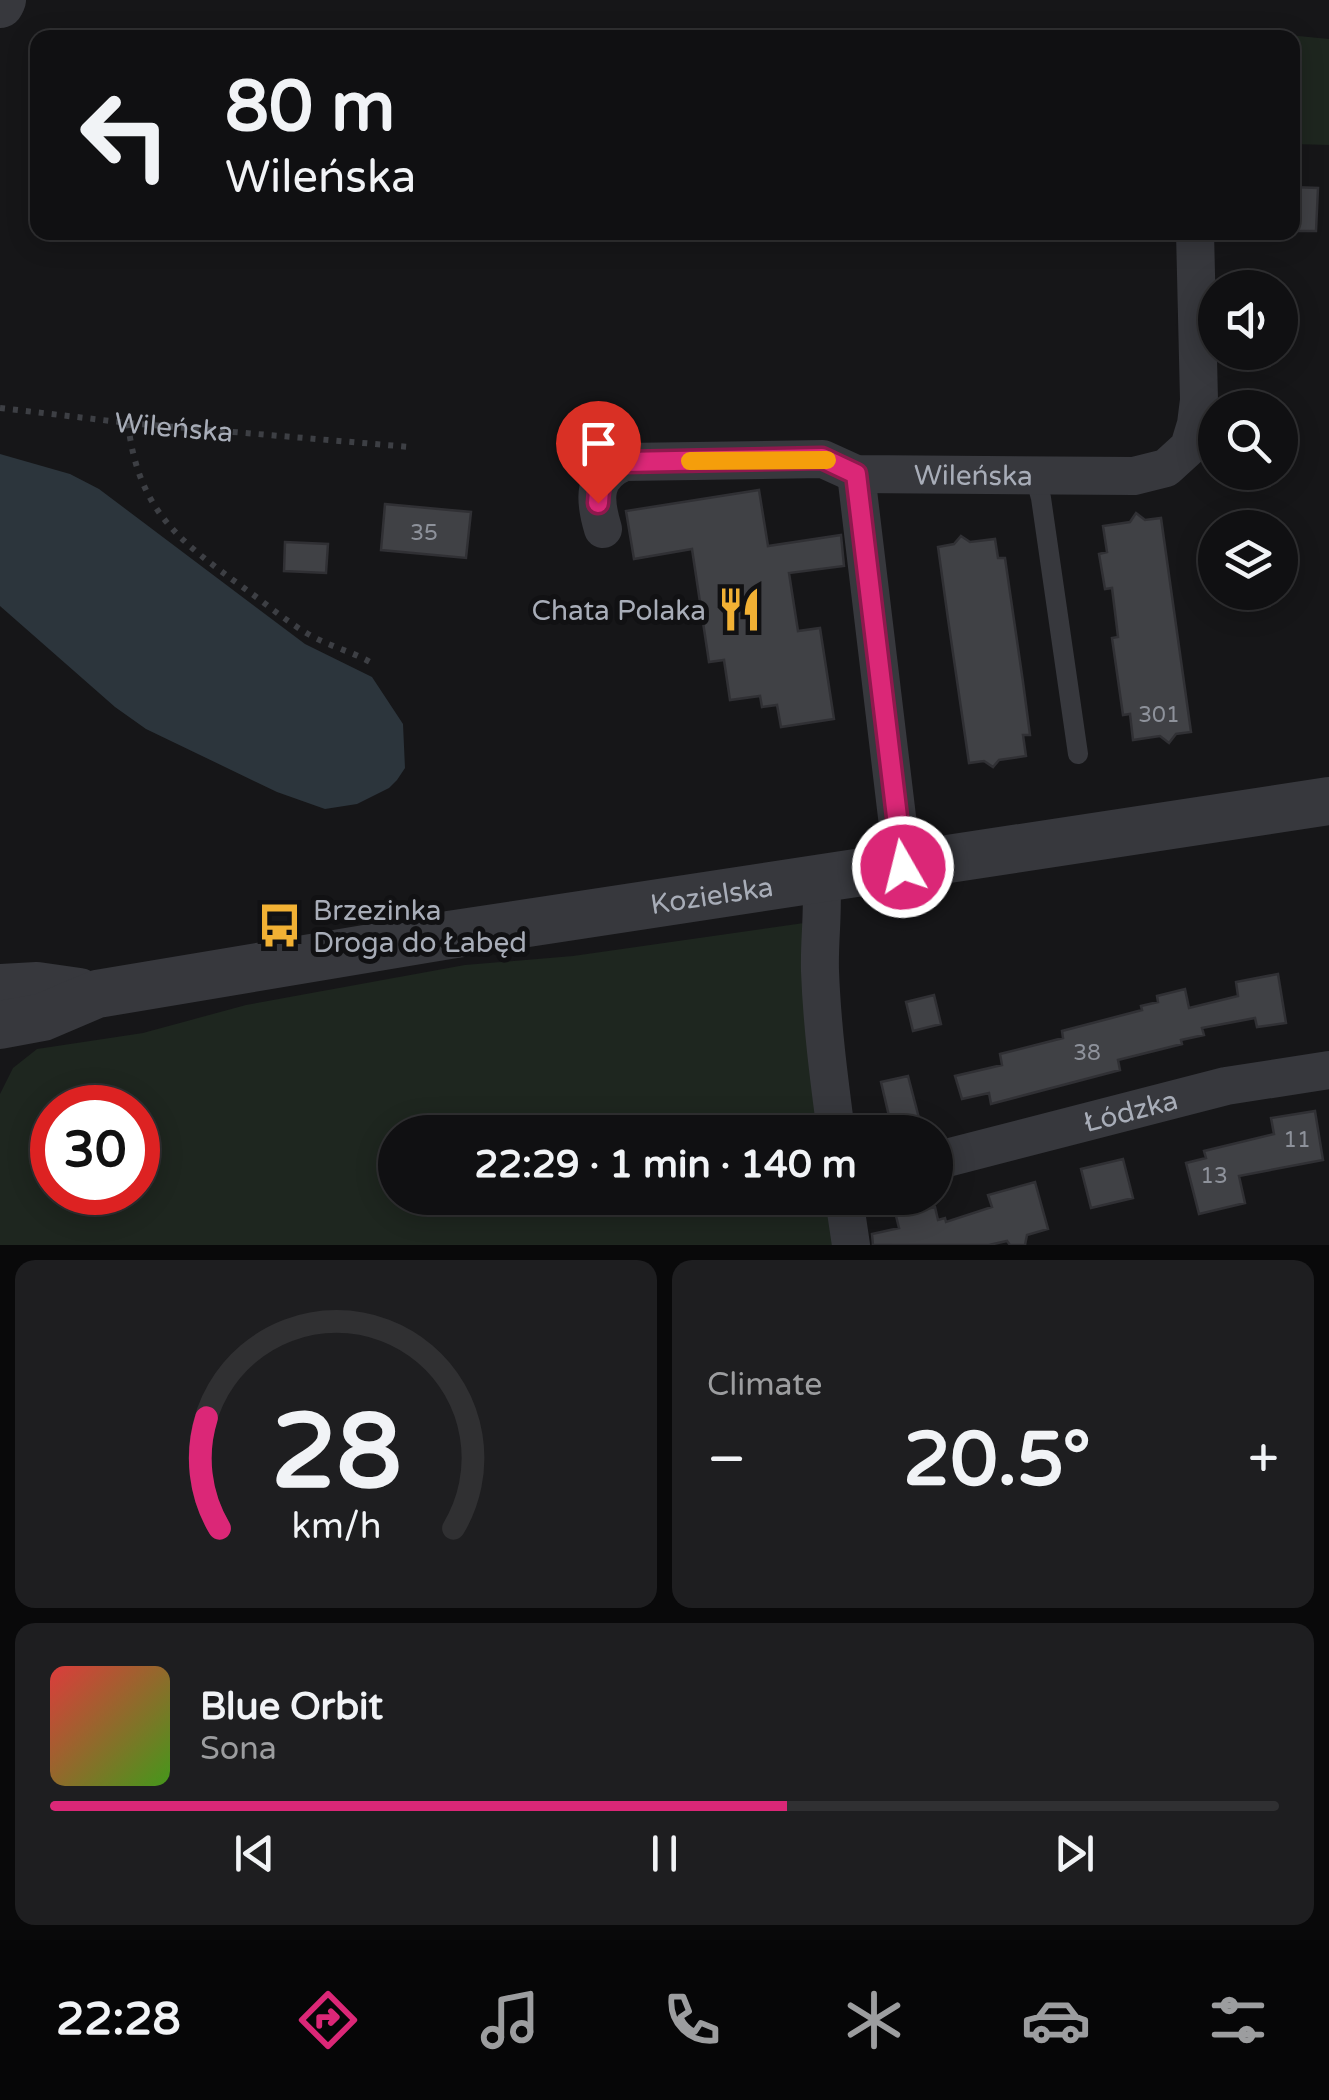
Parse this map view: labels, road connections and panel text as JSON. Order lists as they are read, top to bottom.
{
  "streets": {
    "street": ["Wileńska", "Kozielska", "Łódzka"]
  },
  "places": {
    "restaurant": ["Chata Polaka"],
    "bus stop": ["Brzezinka Droga do Łabęd"]
  },
  "house_numbers": [
    "35",
    "301",
    "38",
    "11",
    "13"
  ],
  "page": {
    "turn": ["80 m", "Wileńska"],
    "limit": "30",
    "trip": "22:29 · 1 min · 140 m",
    "tile": "Climate",
    "heat": ["−", "20.5°", "+"],
    "song": ["Blue Orbit", "Sona"],
    "tabs": "22:28",
    "gauge": ["28", "km/h"]
  }
}
